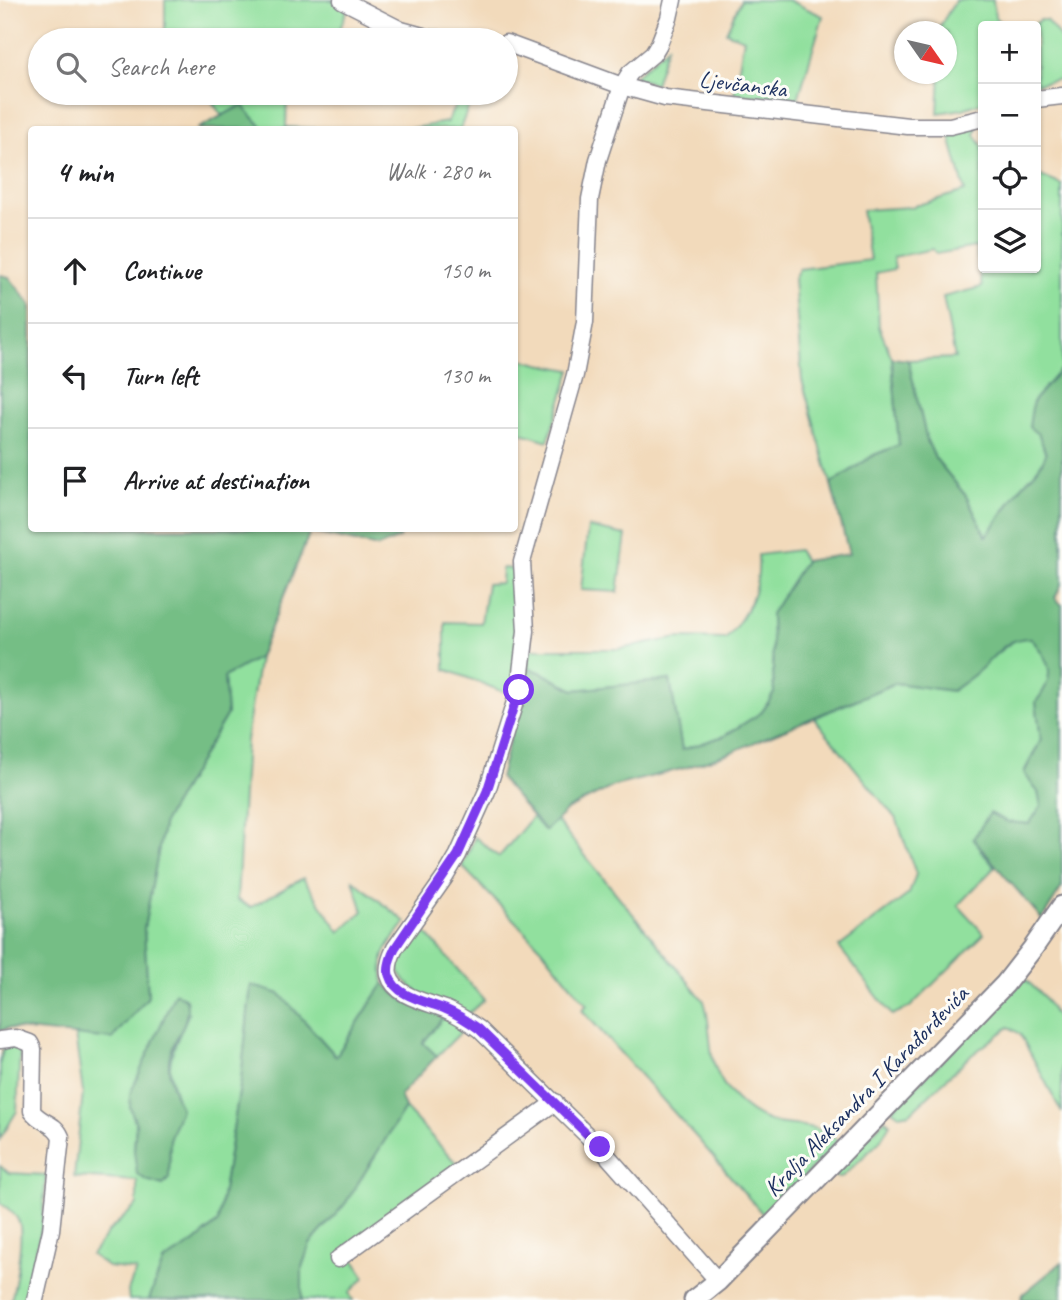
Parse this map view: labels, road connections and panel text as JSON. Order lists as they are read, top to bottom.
{
  "streets": {
    "street": ["Ljevčanska", "Kralja Aleksandra I Karađorđevića"]
  },
  "north": "bottom right",
  "page": {
    "map_buttons": ["+", "−"],
    "search": "Search here",
    "heading": ["4 min", "Walk · 280 m"],
    "list": [
      ["Continue", "150 m"],
      ["Turn left", "130 m"],
      "Arrive at destination"
    ]
  }
}
